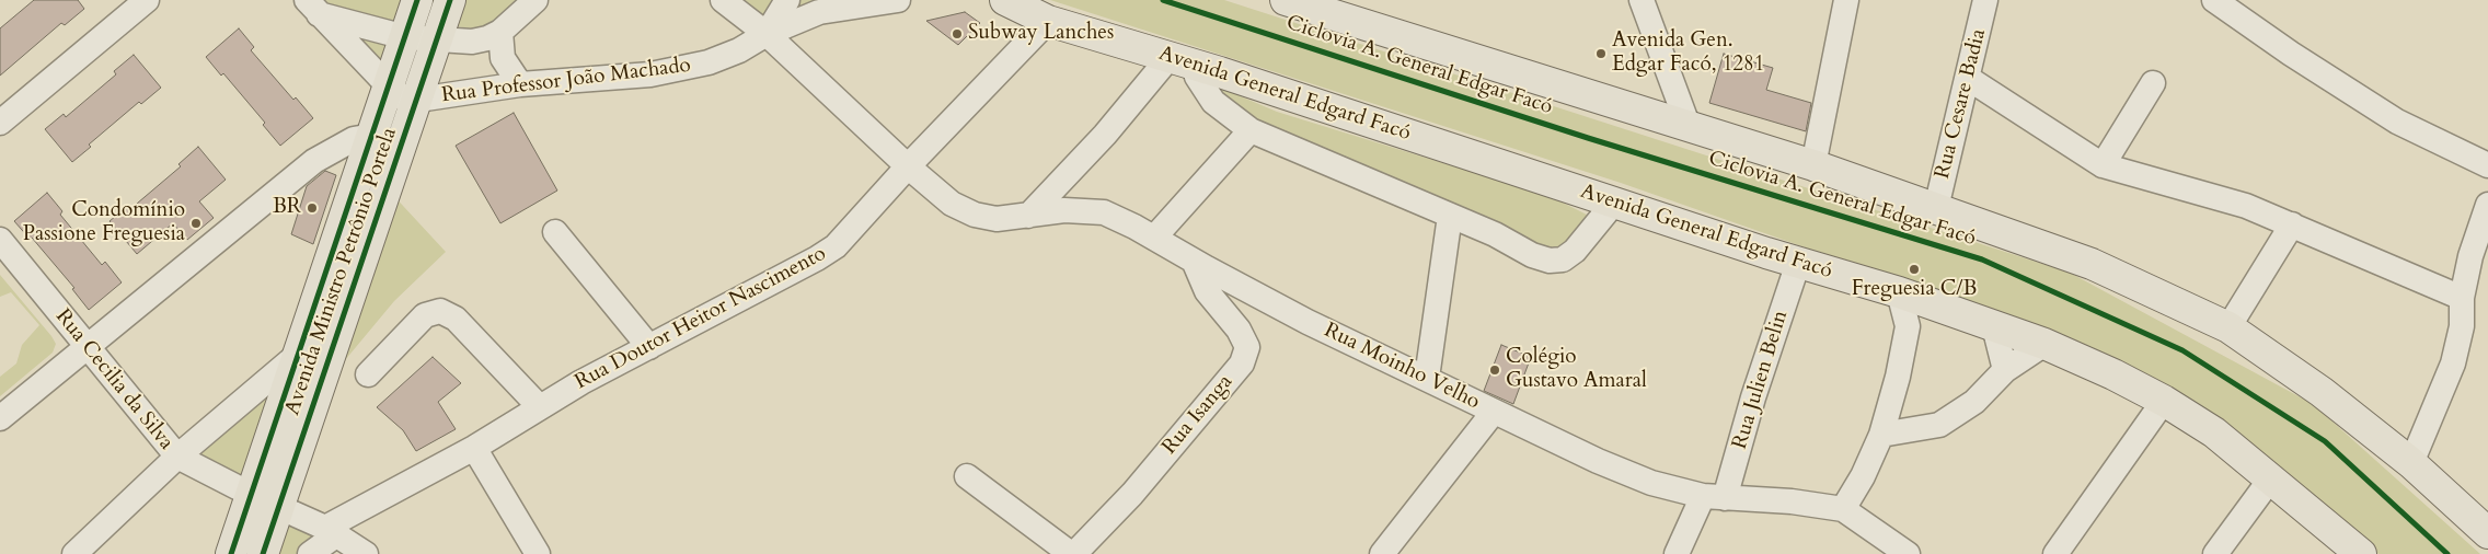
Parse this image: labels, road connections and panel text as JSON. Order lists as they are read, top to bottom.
{
  "streets": {
    "main road": ["Avenida General Edgard Facó", "Avenida Ministro Petrônio Portela"],
    "street": [
      "Rua Professor João Machado",
      "Rua Cesare Badia",
      "Rua Doutor Heitor Nascimento",
      "Rua Moinho Velho",
      "Rua Cecilia da Silva",
      "Rua Julien Belin",
      "Rua Isanga"
    ],
    "cycle path": ["Ciclovia A. General Edgar Facó"]
  },
  "crossings": [
    ["Rua Professor João Machado", "Avenida Ministro Petrônio Portela"],
    ["Rua Professor João Machado", "Rua Moinho Velho"],
    ["Avenida General Edgard Facó", "Rua Doutor Heitor Nascimento"],
    ["Avenida General Edgard Facó", "Rua Julien Belin"],
    ["Avenida Ministro Petrônio Portela", "Rua Cecilia da Silva"],
    ["Rua Doutor Heitor Nascimento", "Rua Moinho Velho"],
    ["Rua Doutor Heitor Nascimento", "Rua Cecilia da Silva"],
    ["Rua Moinho Velho", "Rua Julien Belin"],
    ["Rua Moinho Velho", "Rua Isanga"]
  ],
  "places": [
    "Subway Lanches",
    "Avenida Gen. Edgar Facó, 1281",
    "BR",
    "Condomínio Passione Freguesia",
    "Freguesia C/B",
    "Colégio Gustavo Amaral"
  ]
}
